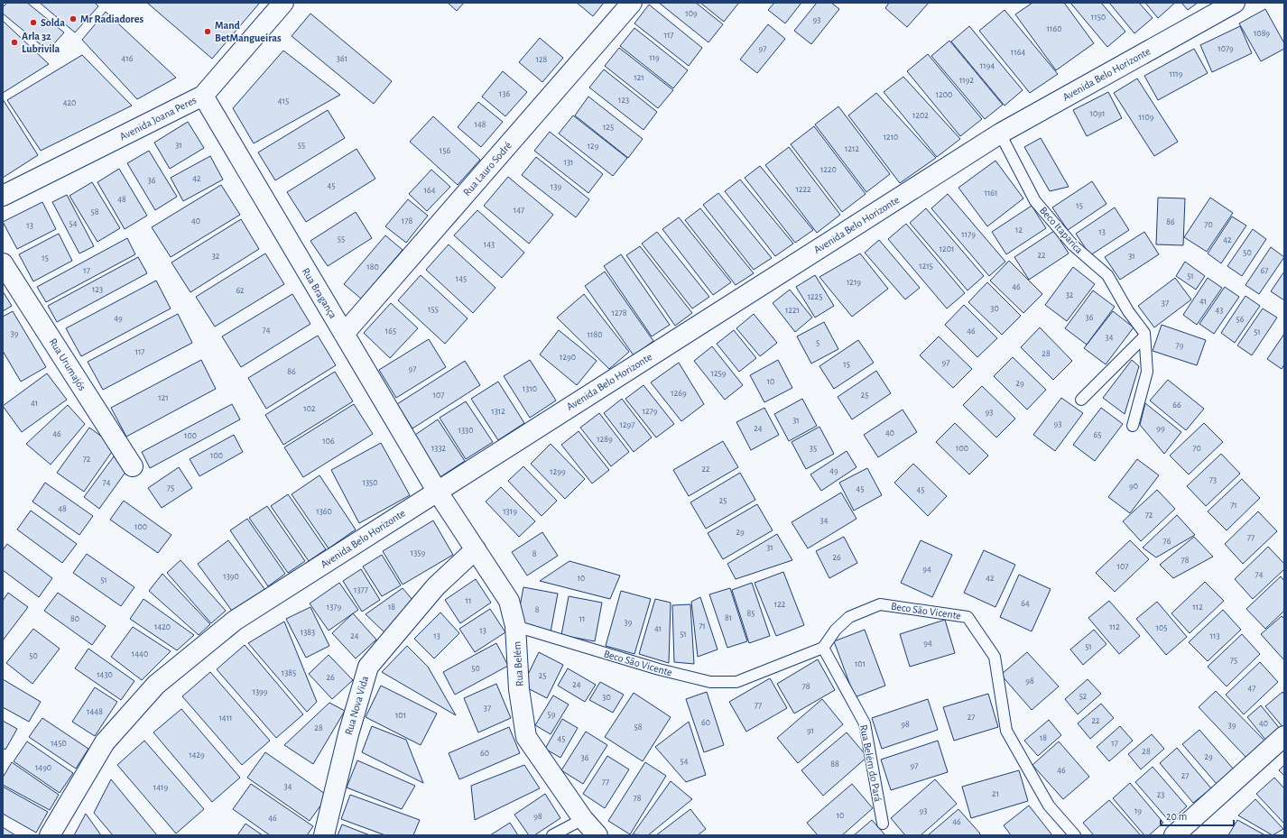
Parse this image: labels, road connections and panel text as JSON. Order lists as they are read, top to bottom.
{
  "streets": {
    "street": [
      "Avenida Belo Horizonte",
      "Avenida Joana Peres",
      "Rua Lauro Sodré",
      "Rua Bragança",
      "Rua Urumajós",
      "Rua Belém",
      "Rua Nova Vida"
    ],
    "lane": ["Beco Itaparica", "Beco São Vicente", "Rua Belém do Pará"]
  },
  "crossings": [
    ["Avenida Belo Horizonte", "Beco Itaparica"],
    ["Avenida Belo Horizonte", "Rua Bragança"],
    ["Avenida Belo Horizonte", "Rua Belém"],
    ["Avenida Joana Peres", "Rua Bragança"],
    ["Rua Lauro Sodré", "Rua Bragança"],
    ["Rua Bragança", "Rua Belém"],
    ["Beco São Vicente", "Rua Belém"],
    ["Beco São Vicente", "Rua Belém do Pará"],
    ["Rua Belém", "Rua Nova Vida"]
  ],
  "places": [
    "Mr Radiadores",
    "Solda",
    "Mand BetMangueiras",
    "Arla 32 Lubrivila"
  ],
  "house_numbers": [
    "109",
    "1150",
    "93",
    "1160",
    "1089",
    "117",
    "97",
    "1079",
    "1164",
    "119",
    "416",
    "361",
    "128",
    "1194",
    "1119",
    "121",
    "1192",
    "136",
    "1200",
    "123",
    "415",
    "420",
    "1091",
    "1202",
    "1109",
    "148",
    "125",
    "1210",
    "31",
    "55",
    "129",
    "1212",
    "156",
    "131",
    "1220",
    "42",
    "36",
    "45",
    "139",
    "1222",
    "164",
    "1161",
    "48",
    "15",
    "147",
    "58",
    "40",
    "178",
    "86",
    "54",
    "70",
    "13",
    "12",
    "13",
    "1179",
    "55",
    "42",
    "143",
    "1201",
    "50",
    "22",
    "32",
    "31",
    "15",
    "1215",
    "180",
    "17",
    "67",
    "51",
    "145",
    "1219",
    "46",
    "123",
    "62",
    "32",
    "1225",
    "41",
    "37",
    "30",
    "155",
    "1221",
    "43",
    "1278",
    "36",
    "49",
    "56",
    "74",
    "165",
    "46",
    "51",
    "39",
    "1180",
    "34",
    "5",
    "79",
    "117",
    "28",
    "1290",
    "97",
    "15",
    "97",
    "86",
    "1259",
    "10",
    "29",
    "1310",
    "1269",
    "107",
    "25",
    "121",
    "41",
    "66",
    "102",
    "1312",
    "1279",
    "93",
    "31",
    "93",
    "1297",
    "24",
    "99",
    "1330",
    "40",
    "46",
    "65",
    "100",
    "1289",
    "106",
    "1332",
    "35",
    "100",
    "70",
    "100",
    "72",
    "22",
    "49",
    "1299",
    "73",
    "74",
    "1350",
    "90",
    "75",
    "45",
    "45",
    "25",
    "71",
    "48",
    "1360",
    "1319",
    "72",
    "34",
    "100",
    "29",
    "77",
    "76",
    "31",
    "1359",
    "8",
    "26",
    "78",
    "107",
    "94",
    "74",
    "1390",
    "10",
    "42",
    "51",
    "1377",
    "11",
    "64",
    "122",
    "1379",
    "18",
    "112",
    "8",
    "85",
    "81",
    "80",
    "11",
    "39",
    "71",
    "1420",
    "112",
    "105",
    "41",
    "13",
    "1383",
    "51",
    "24",
    "13",
    "113",
    "94",
    "51",
    "1440",
    "50",
    "75",
    "101",
    "50",
    "1385",
    "1430",
    "25",
    "26",
    "98",
    "24",
    "78",
    "47",
    "1399",
    "52",
    "30",
    "77",
    "37",
    "1448",
    "59",
    "101",
    "27",
    "1411",
    "22",
    "60",
    "40",
    "98",
    "39",
    "58",
    "28",
    "91",
    "18",
    "45",
    "1450",
    "17",
    "28",
    "60",
    "1429",
    "29",
    "36",
    "54",
    "88",
    "97",
    "1490",
    "46",
    "27",
    "77",
    "34",
    "1419",
    "21",
    "23",
    "78",
    "93",
    "19",
    "10",
    "98",
    "46",
    "46"
  ],
  "scale_bar": "20 m"
}
